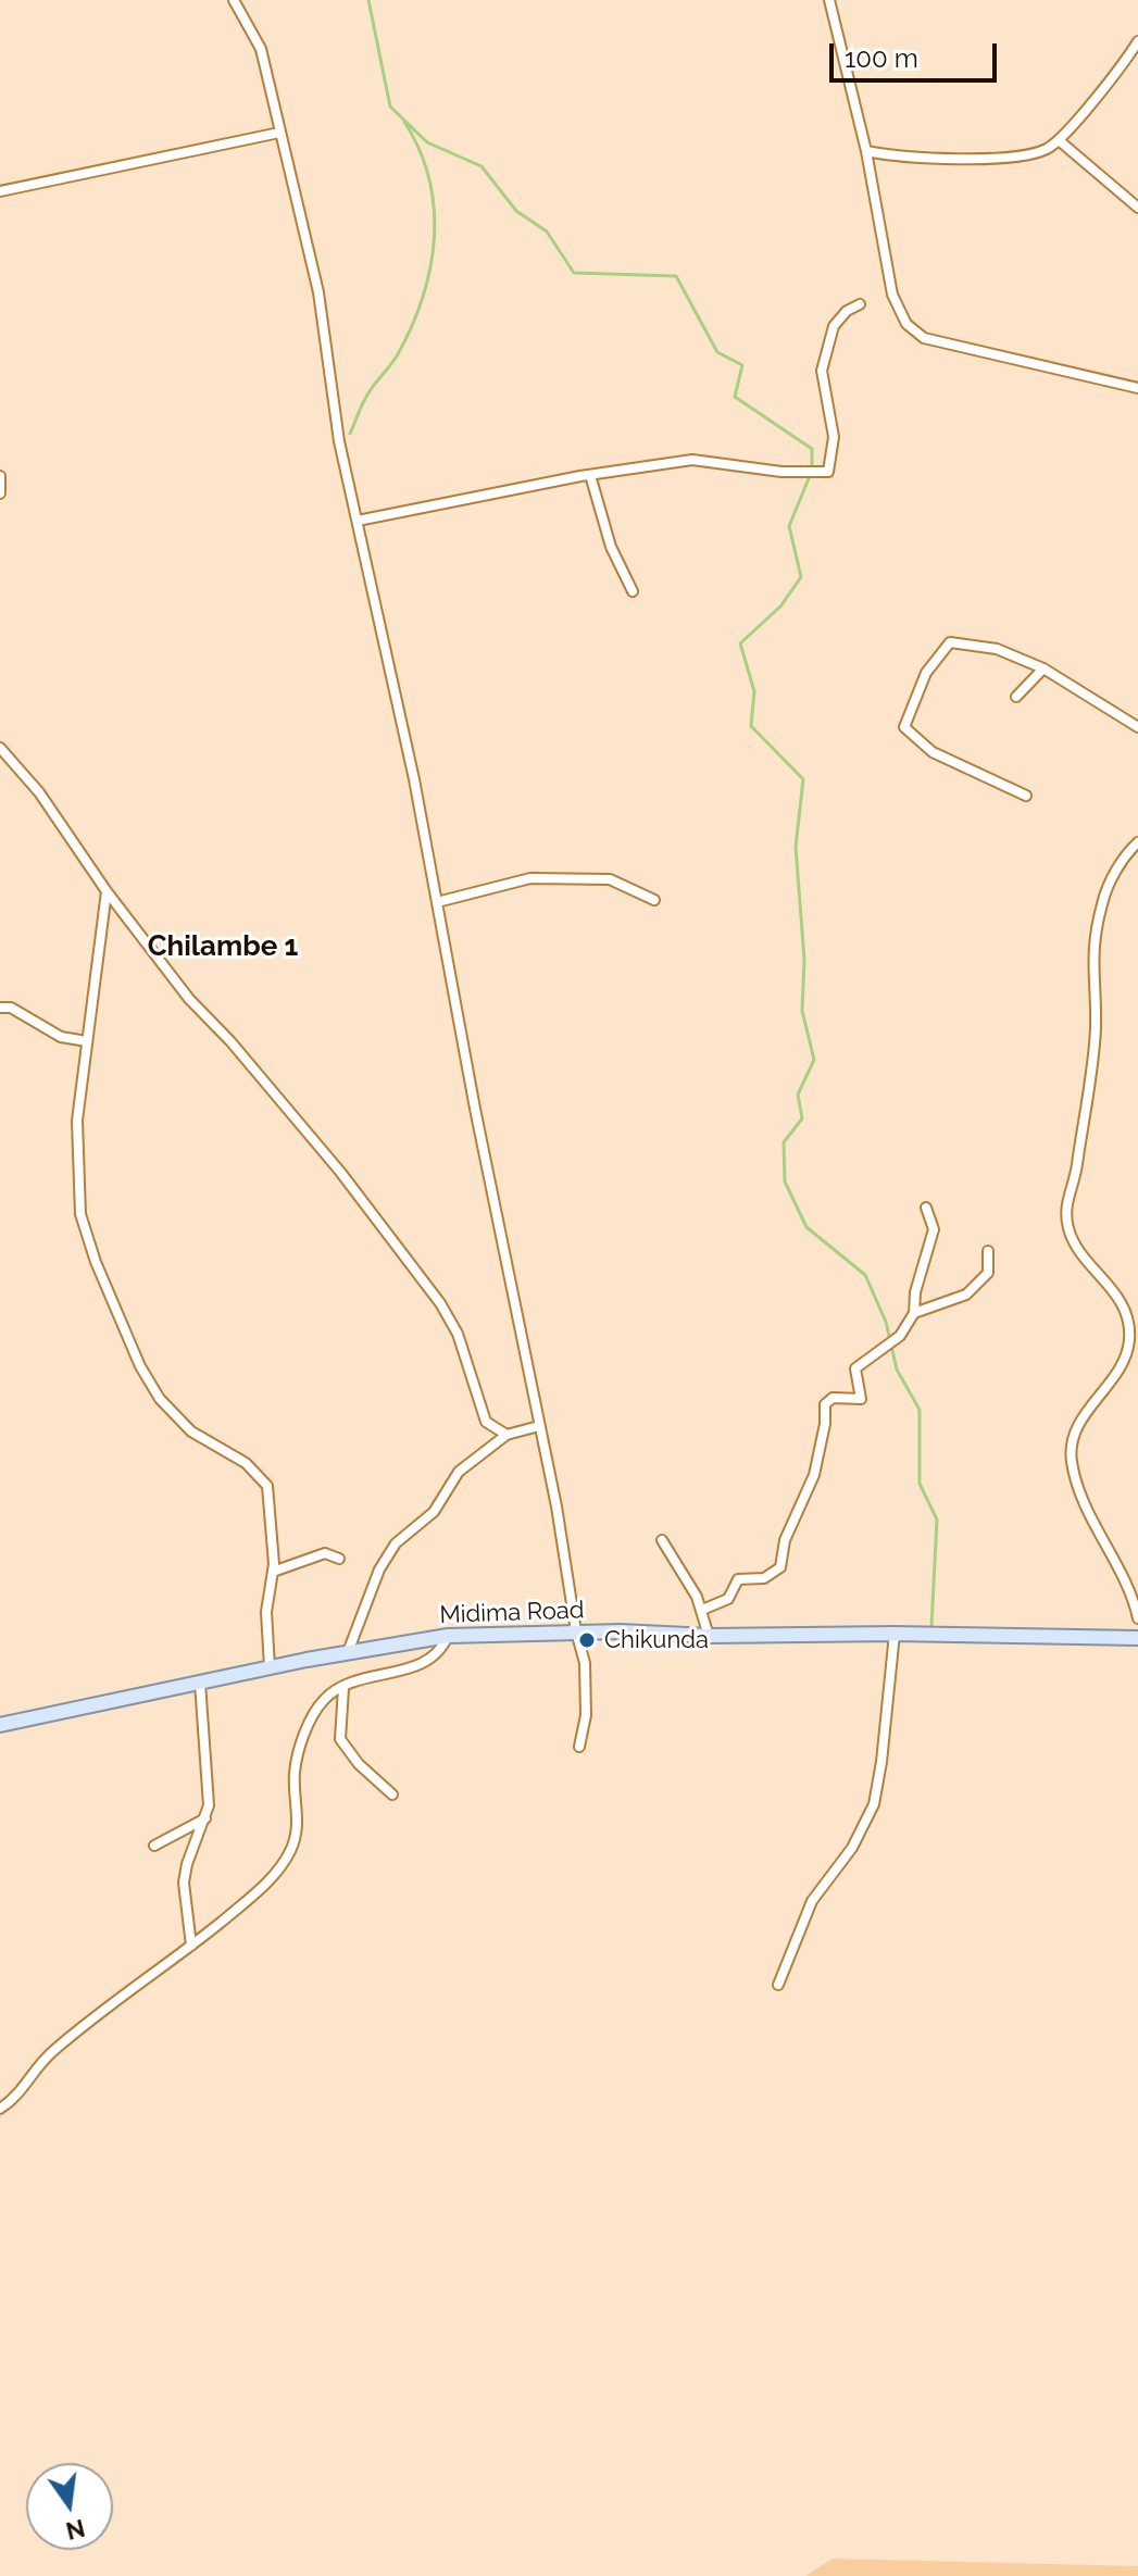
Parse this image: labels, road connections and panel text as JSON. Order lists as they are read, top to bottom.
{
  "streets": {
    "main road": ["Midima Road"]
  },
  "districts": ["Chilambe 1"],
  "places": ["Chikunda"],
  "scale_bar": "100 m",
  "north": "bottom"
}
